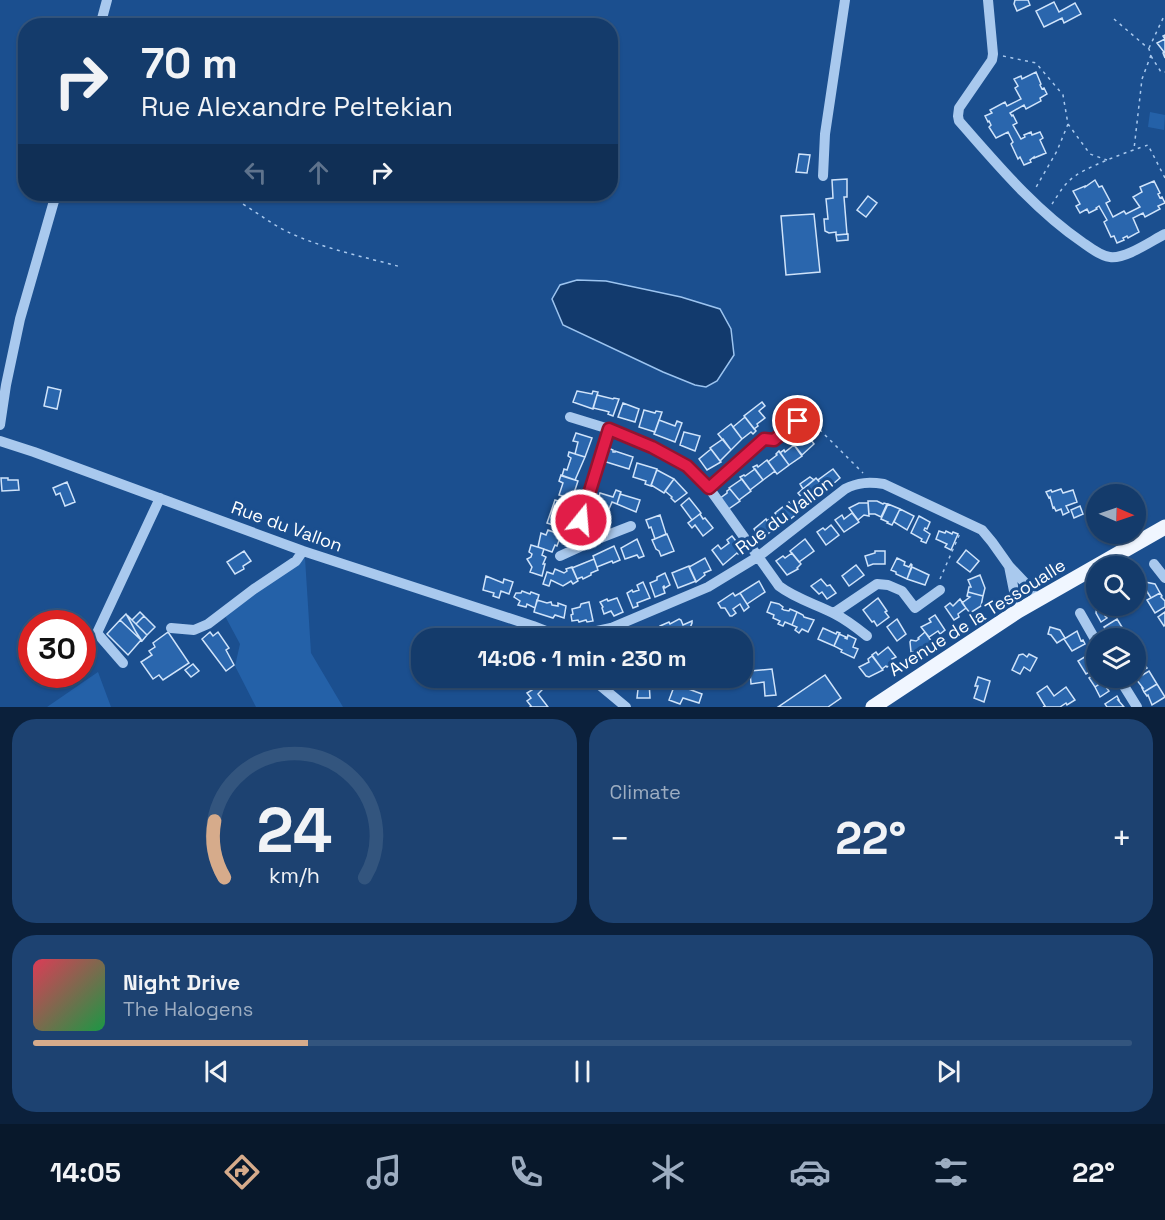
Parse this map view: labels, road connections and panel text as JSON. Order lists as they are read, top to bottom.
{
  "streets": {
    "main road": ["Avenue de la Tessoualle"],
    "street": ["Rue du Vallon"]
  },
  "north": "right",
  "page": {
    "turn": ["70 m", "Rue Alexandre Peltekian"],
    "limit": "30",
    "trip": "14:06 · 1 min · 230 m",
    "tile": "Climate",
    "heat": ["−", "22°", "+"],
    "song": ["Night Drive", "The Halogens"],
    "tabs": ["14:05", "22°"],
    "gauge": ["24", "km/h"]
  }
}
